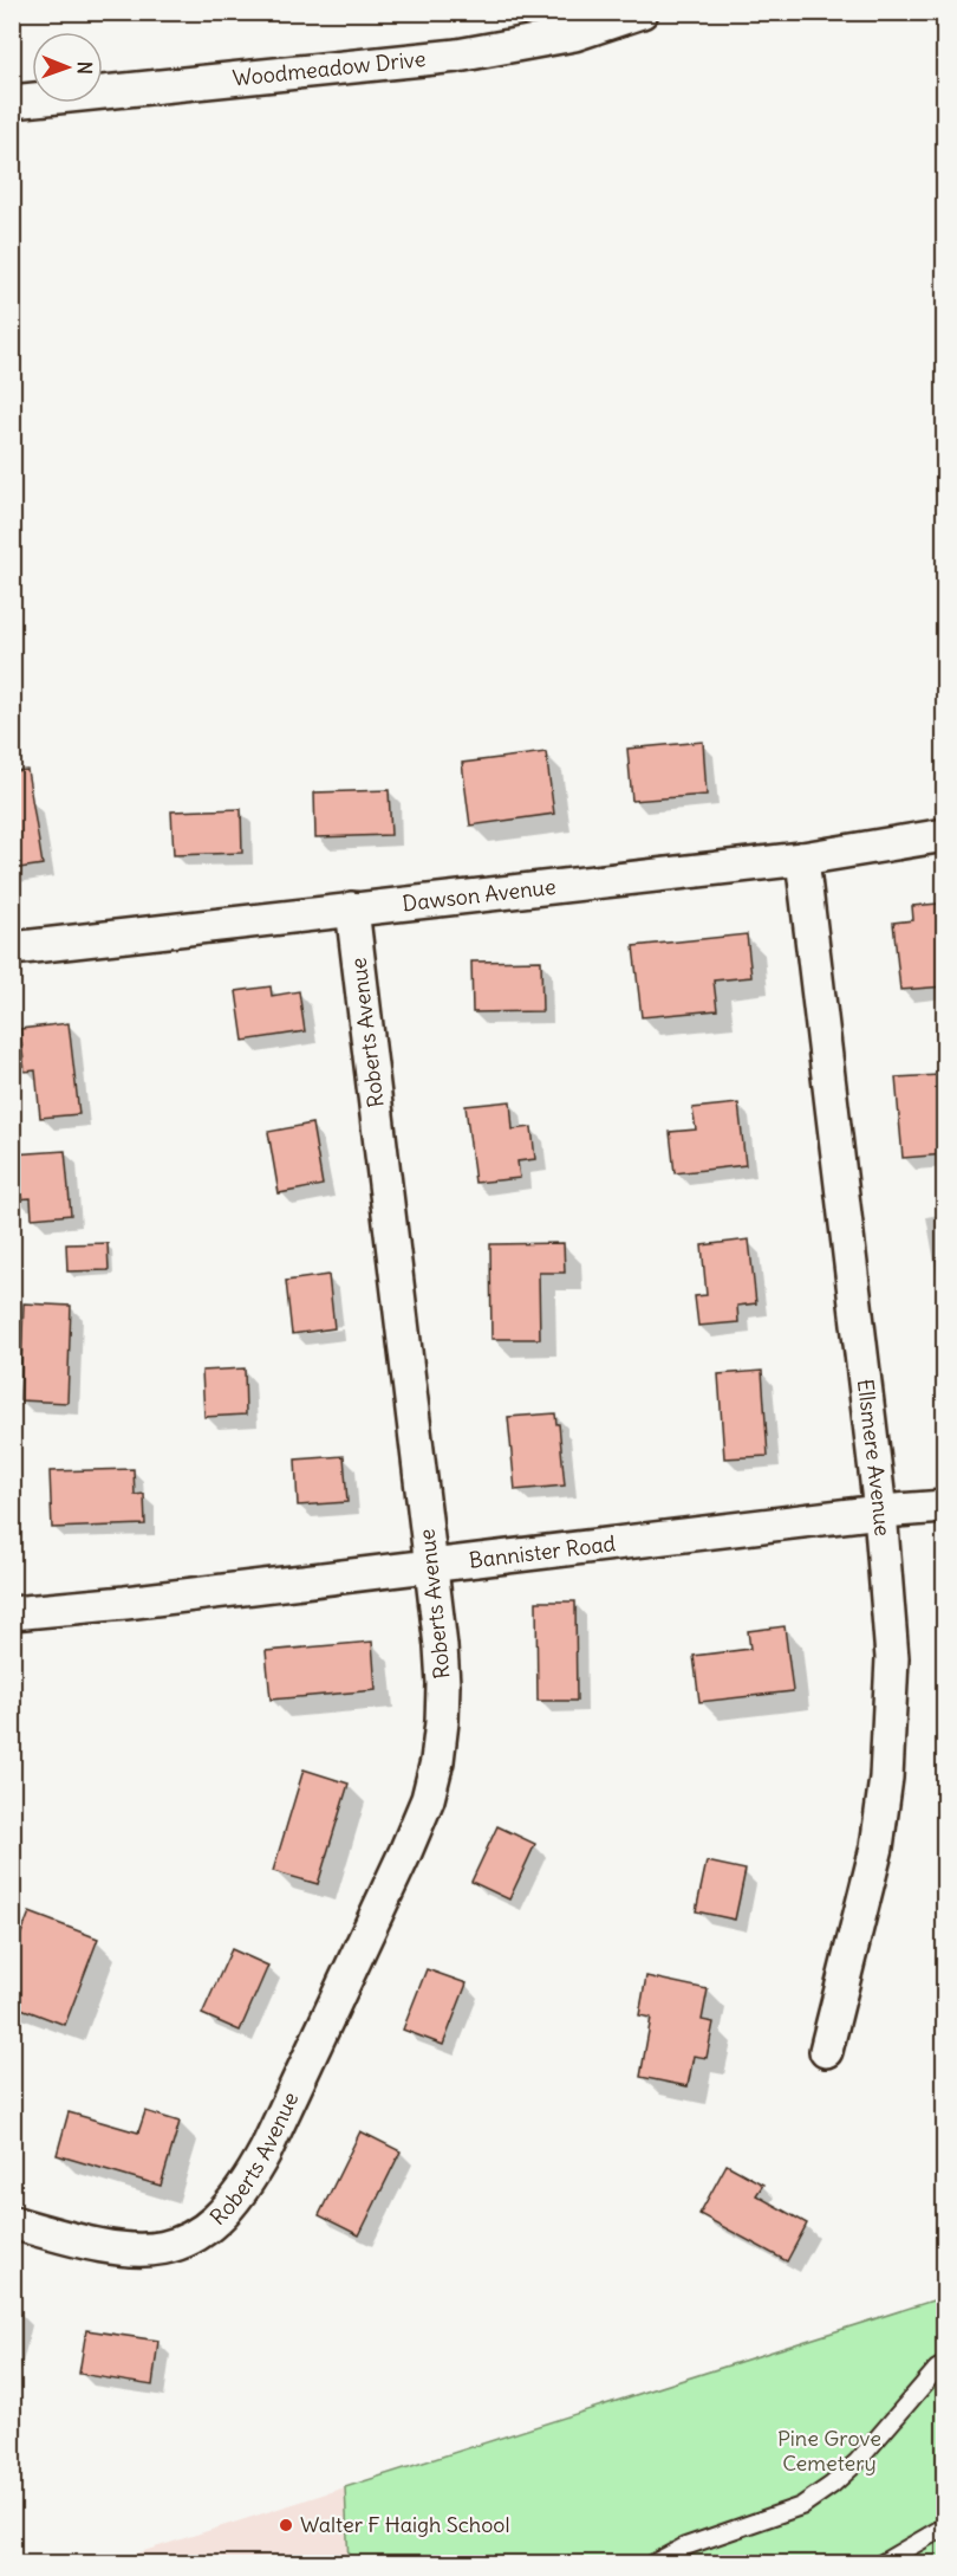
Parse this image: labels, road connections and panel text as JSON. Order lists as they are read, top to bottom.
{
  "streets": {
    "street": [
      "Woodmeadow Drive",
      "Dawson Avenue",
      "Roberts Avenue",
      "Ellsmere Avenue",
      "Bannister Road"
    ]
  },
  "crossings": [
    ["Dawson Avenue", "Roberts Avenue"],
    ["Dawson Avenue", "Ellsmere Avenue"],
    ["Roberts Avenue", "Bannister Road"],
    ["Ellsmere Avenue", "Bannister Road"]
  ],
  "parks": ["Pine Grove Cemetery"],
  "places": ["Walter F Haigh School"],
  "north": "right"
}
